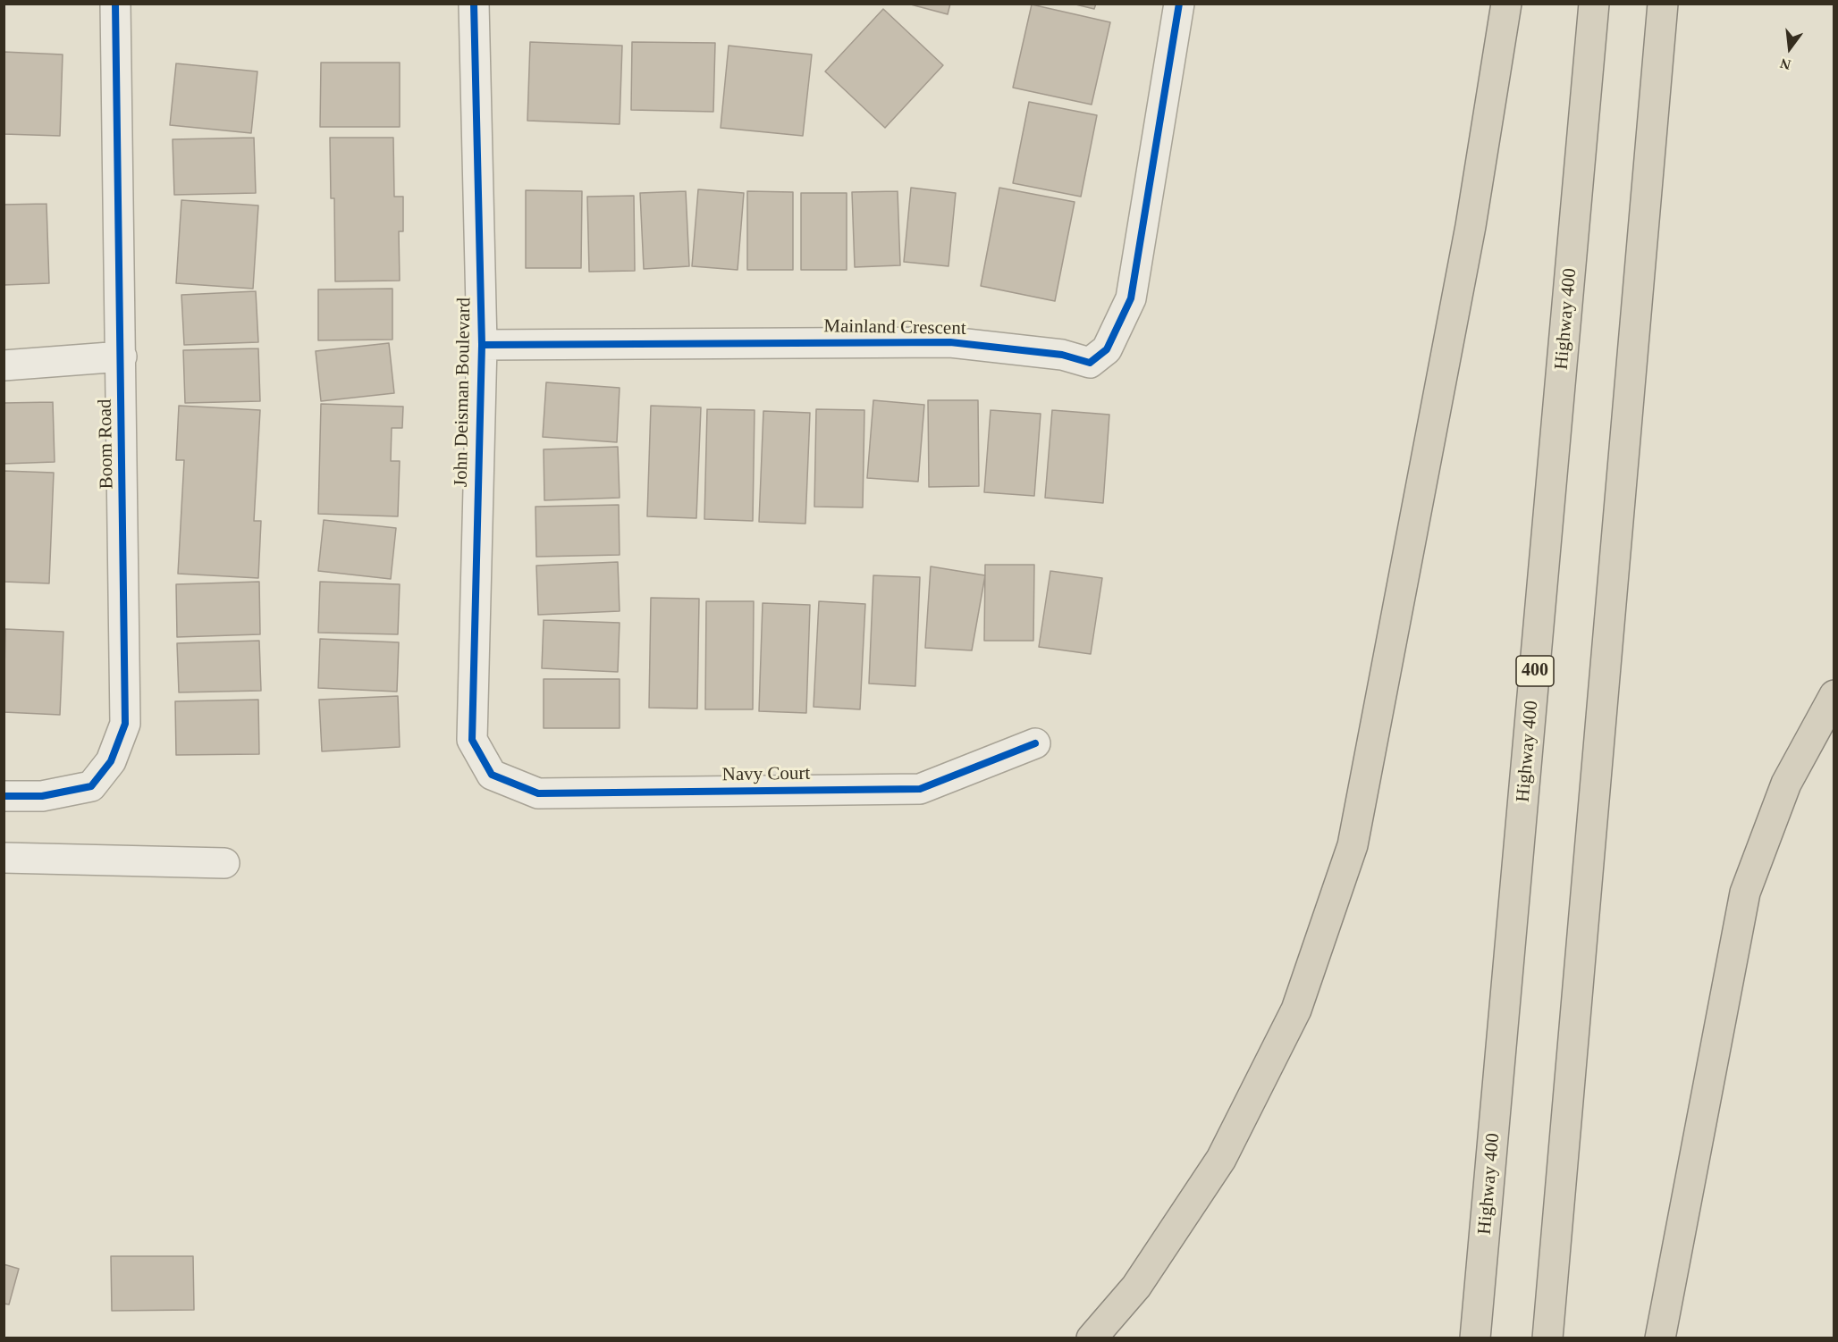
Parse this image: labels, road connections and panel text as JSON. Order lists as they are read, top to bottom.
{
  "streets": {
    "highway": ["Highway 400", "400"],
    "street": [
      "Mainland Crescent",
      "John Deisman Boulevard",
      "Boom Road",
      "Navy Court"
    ]
  },
  "crossings": [
    ["Mainland Crescent", "John Deisman Boulevard"],
    ["John Deisman Boulevard", "Navy Court"]
  ],
  "north": "bottom"
}
